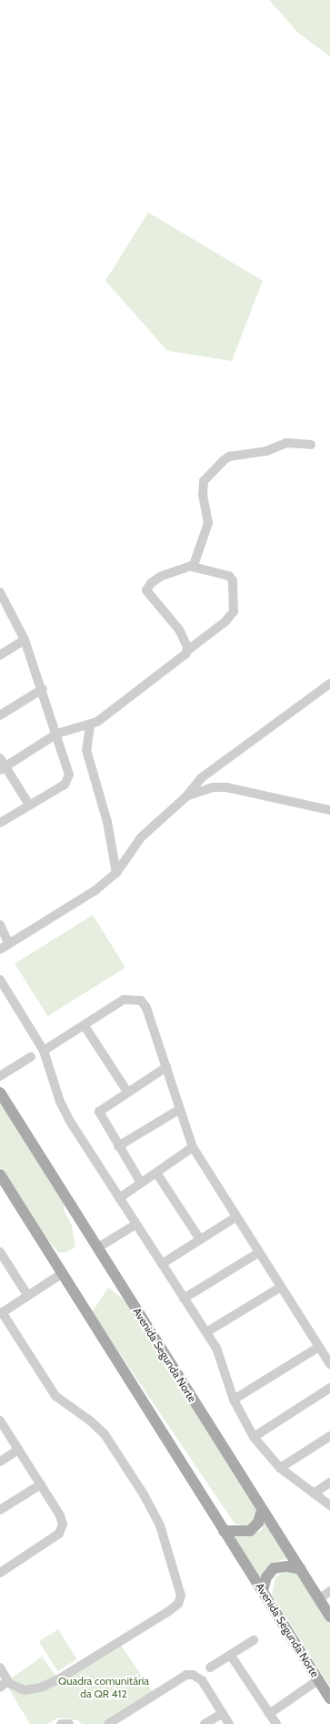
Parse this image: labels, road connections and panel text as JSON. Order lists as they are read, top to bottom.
{
  "streets": {
    "main road": ["Avenida Segunda Norte"]
  },
  "parks": ["Quadra comunitária da QR 412"]
}
